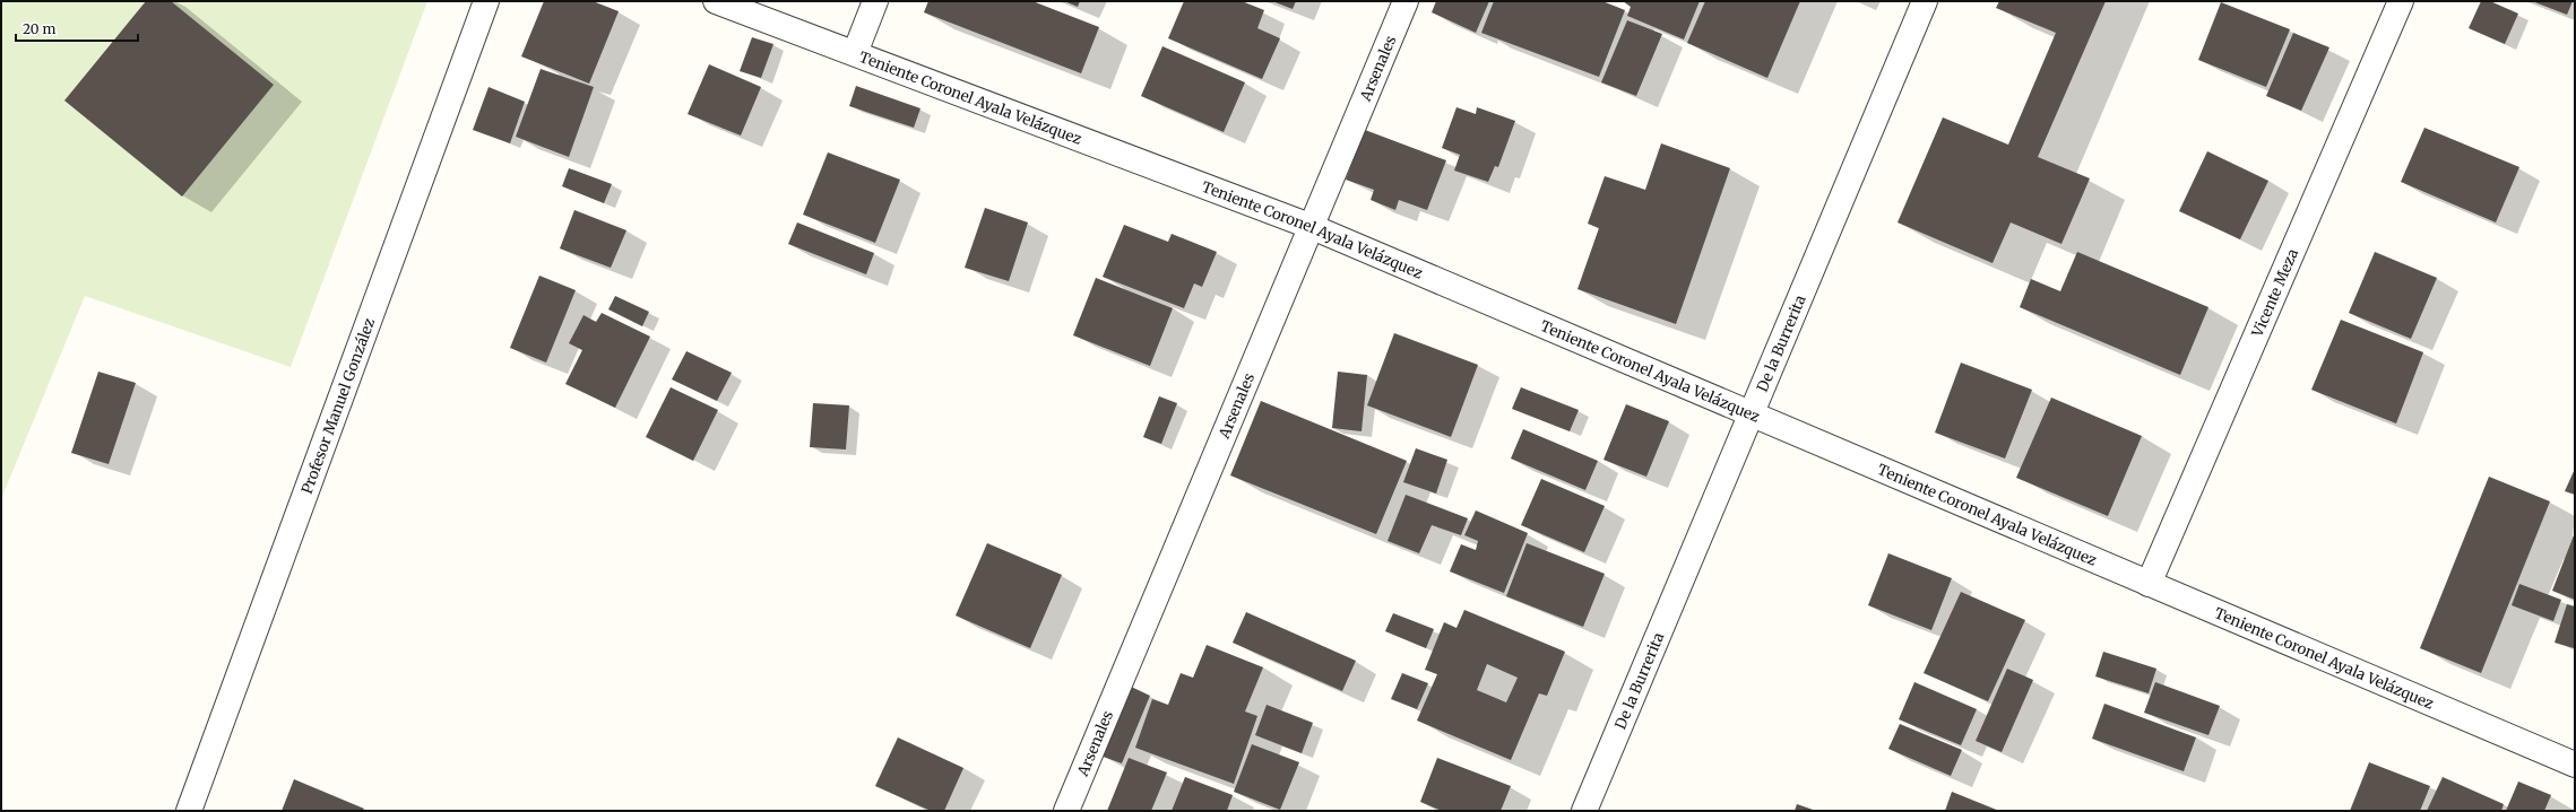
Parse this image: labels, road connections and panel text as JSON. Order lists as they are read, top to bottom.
{
  "streets": {
    "street": [
      "Arsenales",
      "Teniente Coronel Ayala Velázquez",
      "Vicente Meza",
      "De la Burrerita",
      "Profesor Manuel González"
    ]
  },
  "crossings": [
    ["Arsenales", "Teniente Coronel Ayala Velázquez"],
    ["Teniente Coronel Ayala Velázquez", "Vicente Meza"],
    ["Teniente Coronel Ayala Velázquez", "De la Burrerita"]
  ],
  "scale_bar": "20 m"
}
